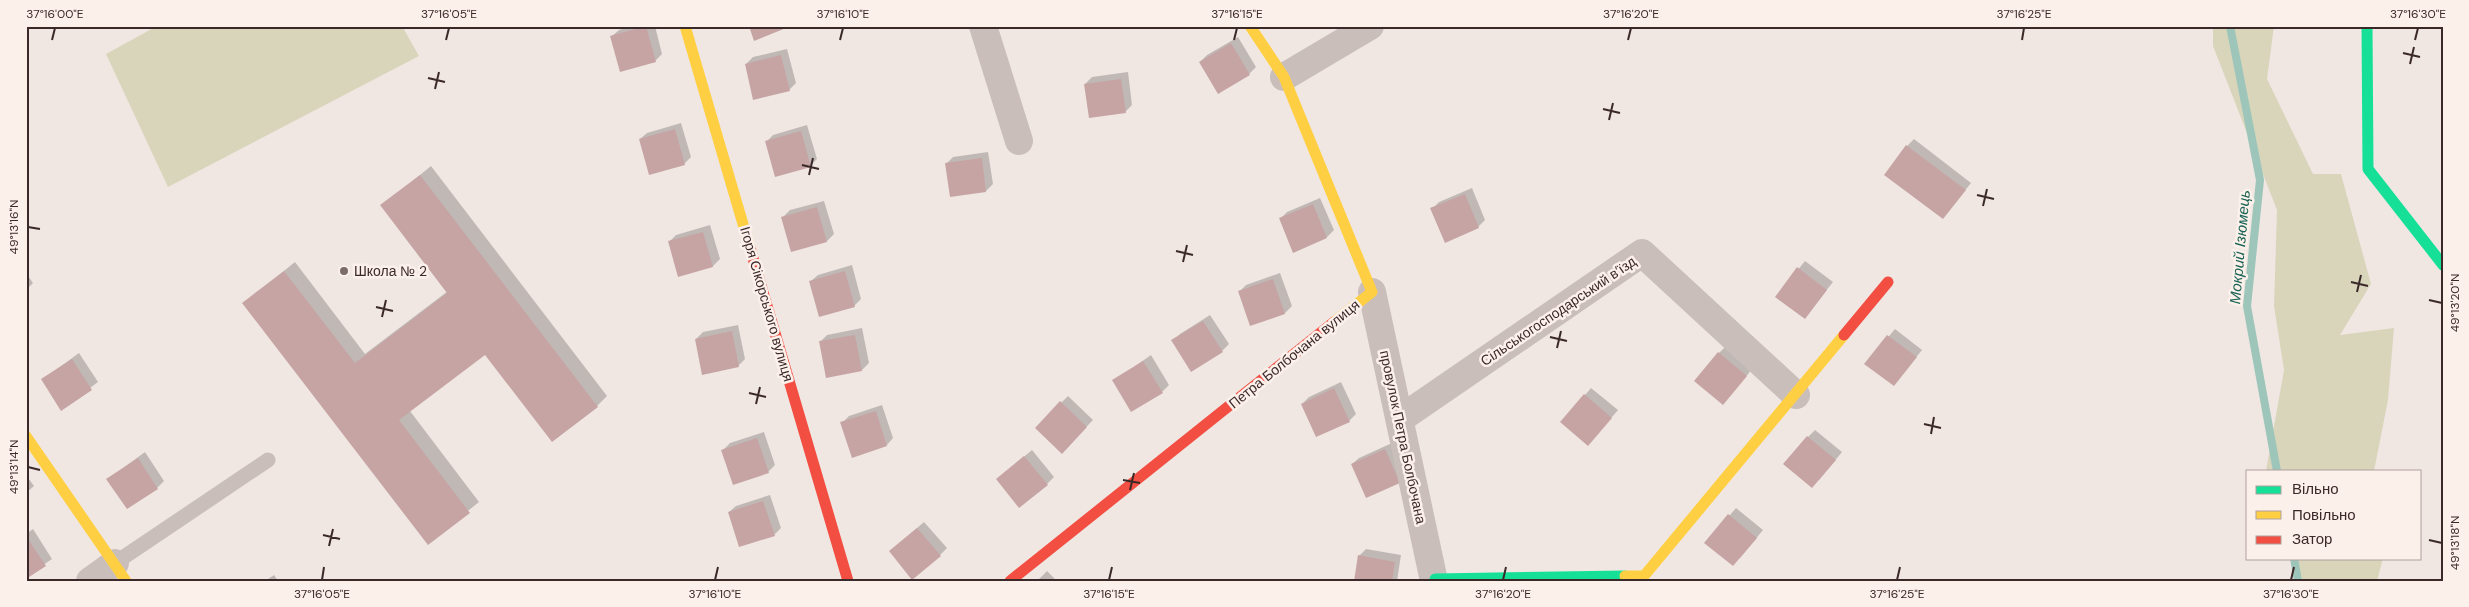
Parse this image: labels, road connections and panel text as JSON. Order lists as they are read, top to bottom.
{
  "streets": {
    "street": [
      "Ігоря Сікорського вулиця",
      "Сільськогосподарський в’їзд",
      "Петра Болбочана вулиця",
      "провулок Петра Болбочана"
    ]
  },
  "crossings": [
    ["Сільськогосподарський в’їзд", "провулок Петра Болбочана"],
    ["Петра Болбочана вулиця", "провулок Петра Болбочана"]
  ],
  "water": ["Мокрий Ізюмець"],
  "places": ["Школа № 2"],
  "legend": ["Вільно", "Повільно", "Затор"],
  "coordinates": [
    "37°16'00\"E",
    "37°16'05\"E",
    "37°16'10\"E",
    "37°16'15\"E",
    "37°16'20\"E",
    "37°16'25\"E",
    "37°16'30\"E",
    "49°13'16\"N",
    "49°13'20\"N",
    "49°13'14\"N",
    "49°13'18\"N"
  ]
}
